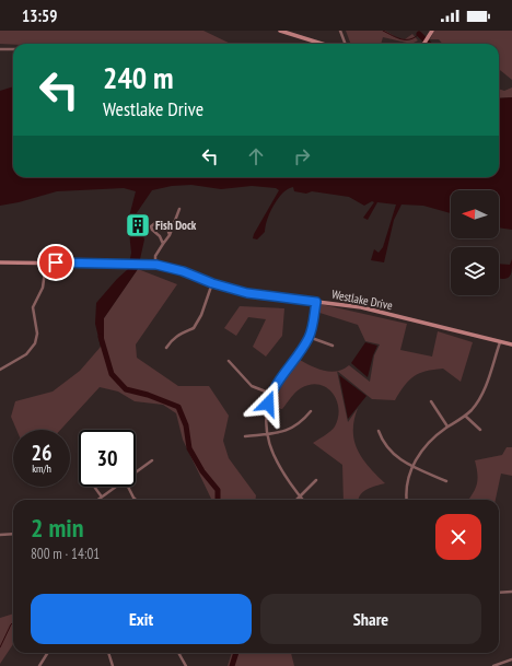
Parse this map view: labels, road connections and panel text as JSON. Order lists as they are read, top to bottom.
{
  "streets": {
    "street": ["Westlake Drive"]
  },
  "places": {
    "building": ["Fish Dock"]
  },
  "north": "left",
  "page": {
    "status": "13:59",
    "turn": ["240 m", "Westlake Drive"],
    "speed": "26 km/h",
    "limit": "30",
    "heading": ["2 min", "800 m · 14:01"],
    "buttons": ["Exit", "Share"]
  }
}
